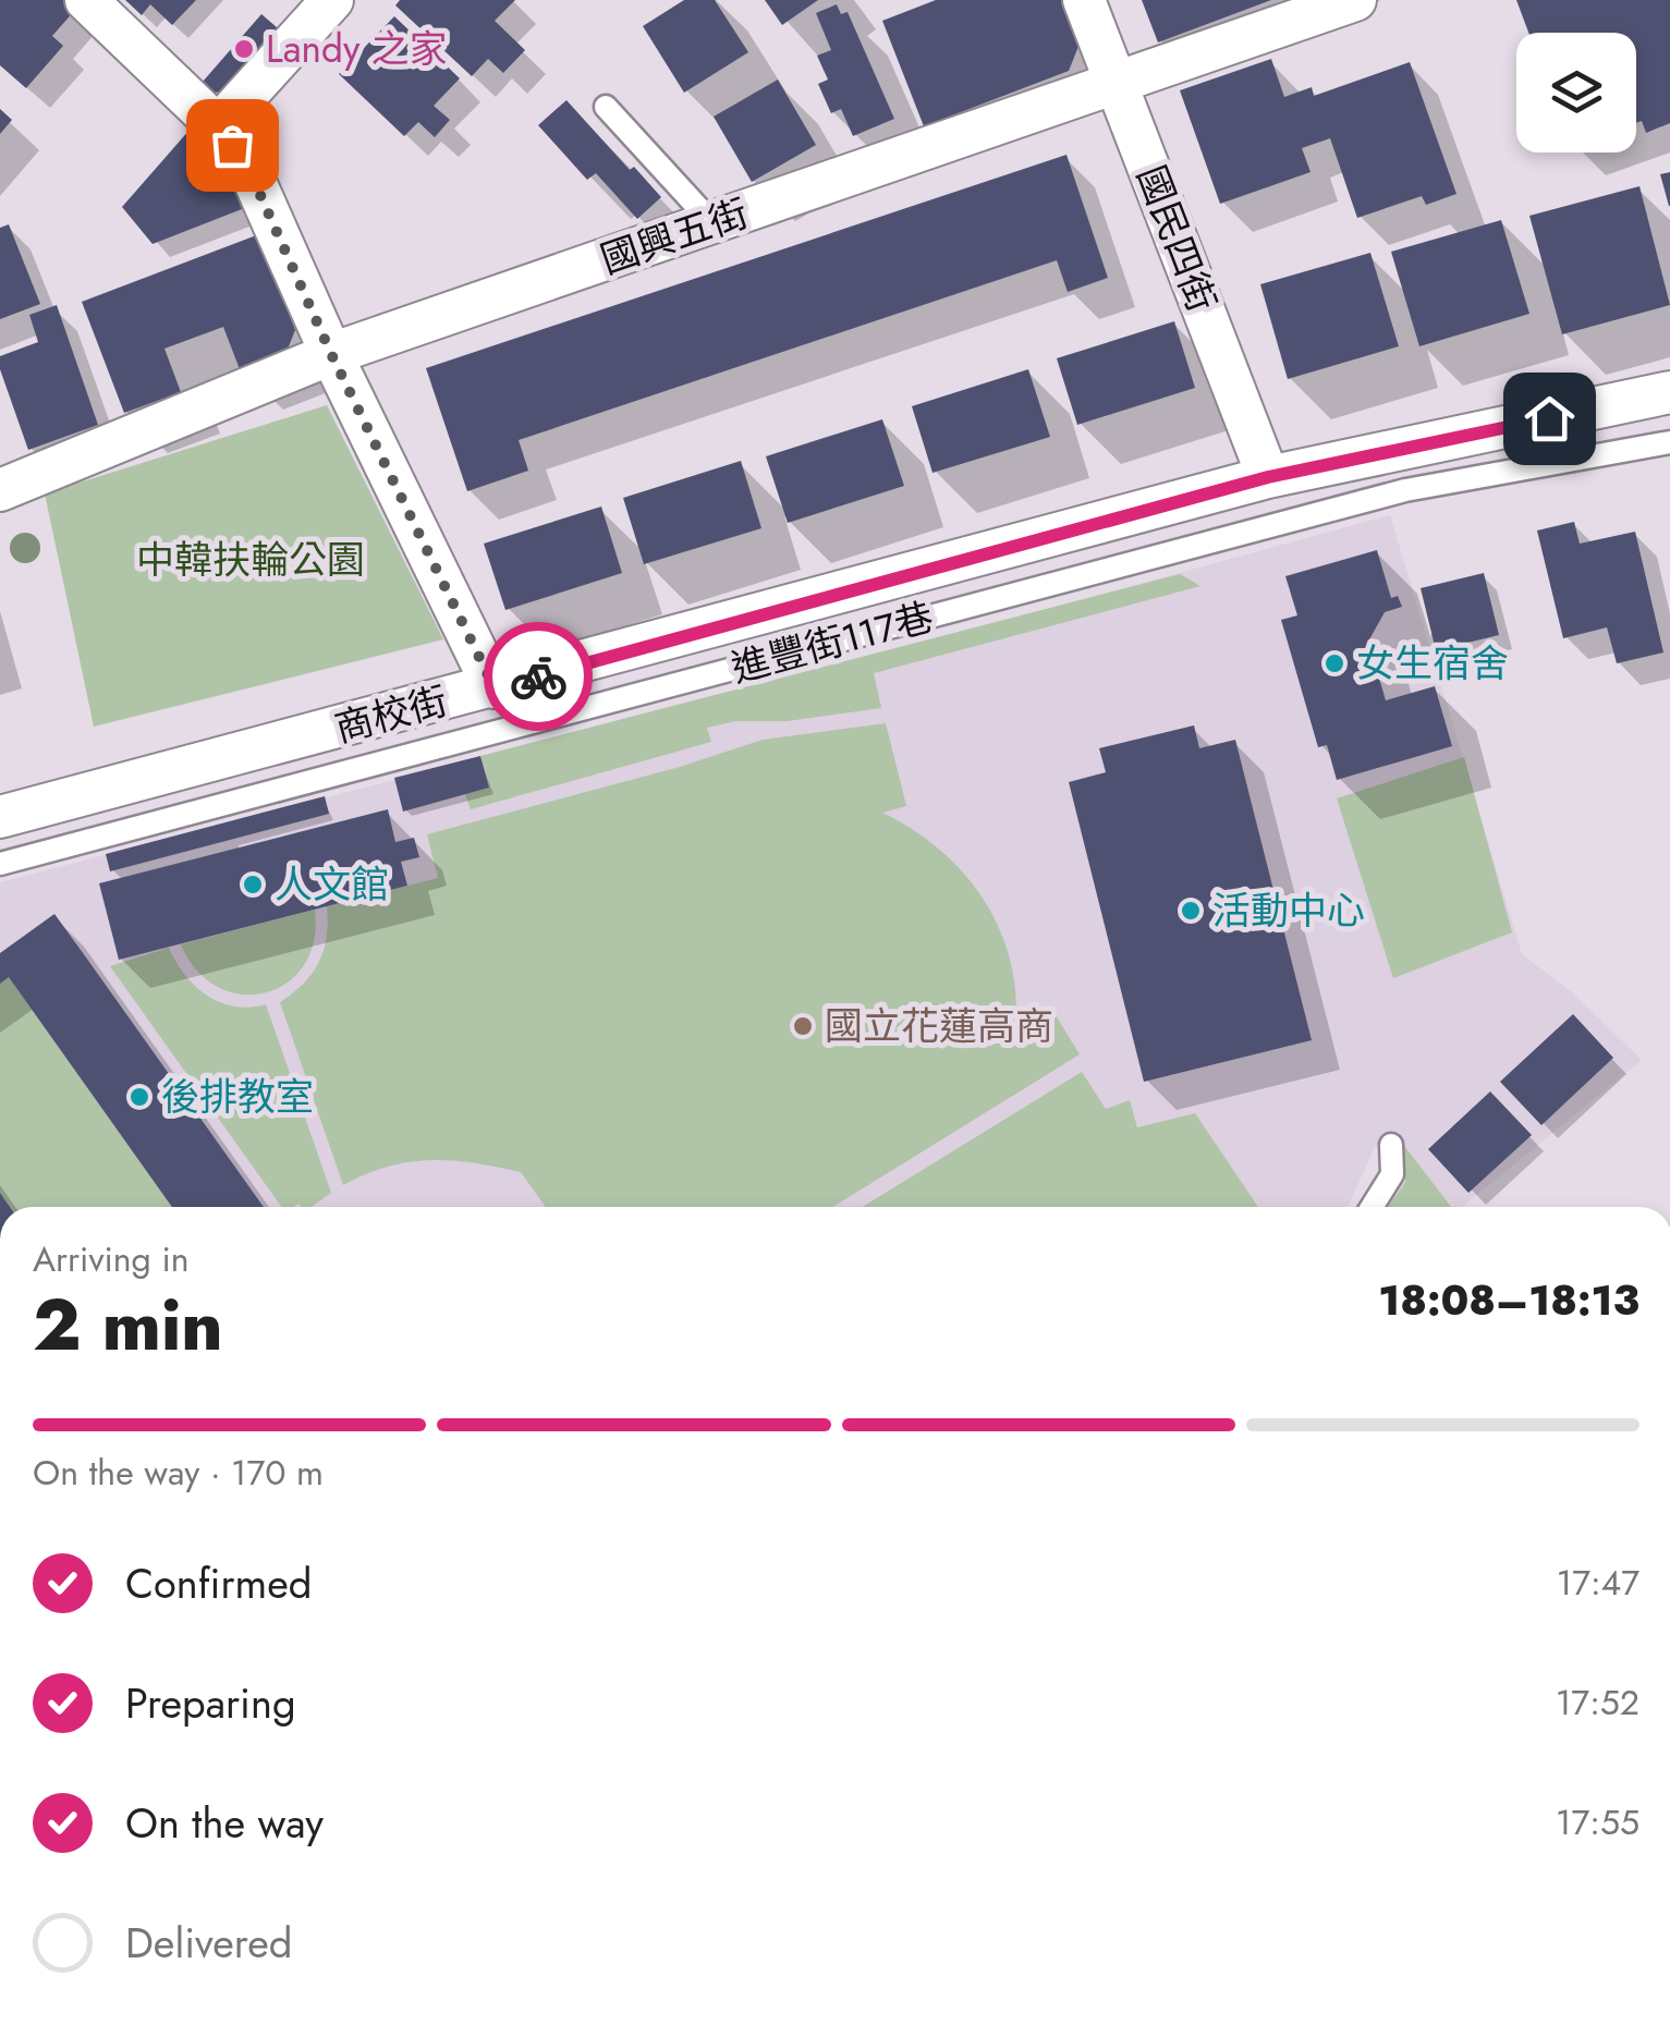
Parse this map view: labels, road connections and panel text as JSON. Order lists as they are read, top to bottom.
{
  "streets": {
    "street": ["國興五街", "國民四街", "商校街"],
    "lane": ["進豐街117巷"]
  },
  "crossings": [
    ["國興五街", "國民四街"],
    ["國民四街", "商校街"]
  ],
  "parks": ["中韓扶輪公園"],
  "places": [
    "Landy 之家",
    "女生宿舍",
    "人文館",
    "活動中心",
    "國立花蓮高商",
    "後排教室"
  ],
  "page": {
    "heading": ["2 min", "Arriving in", "18:08–18:13"],
    "bar": "On the way · 170 m",
    "list": [
      ["Confirmed", "17:47"],
      ["Preparing", "17:52"],
      ["On the way", "17:55"],
      "Delivered"
    ]
  }
}
